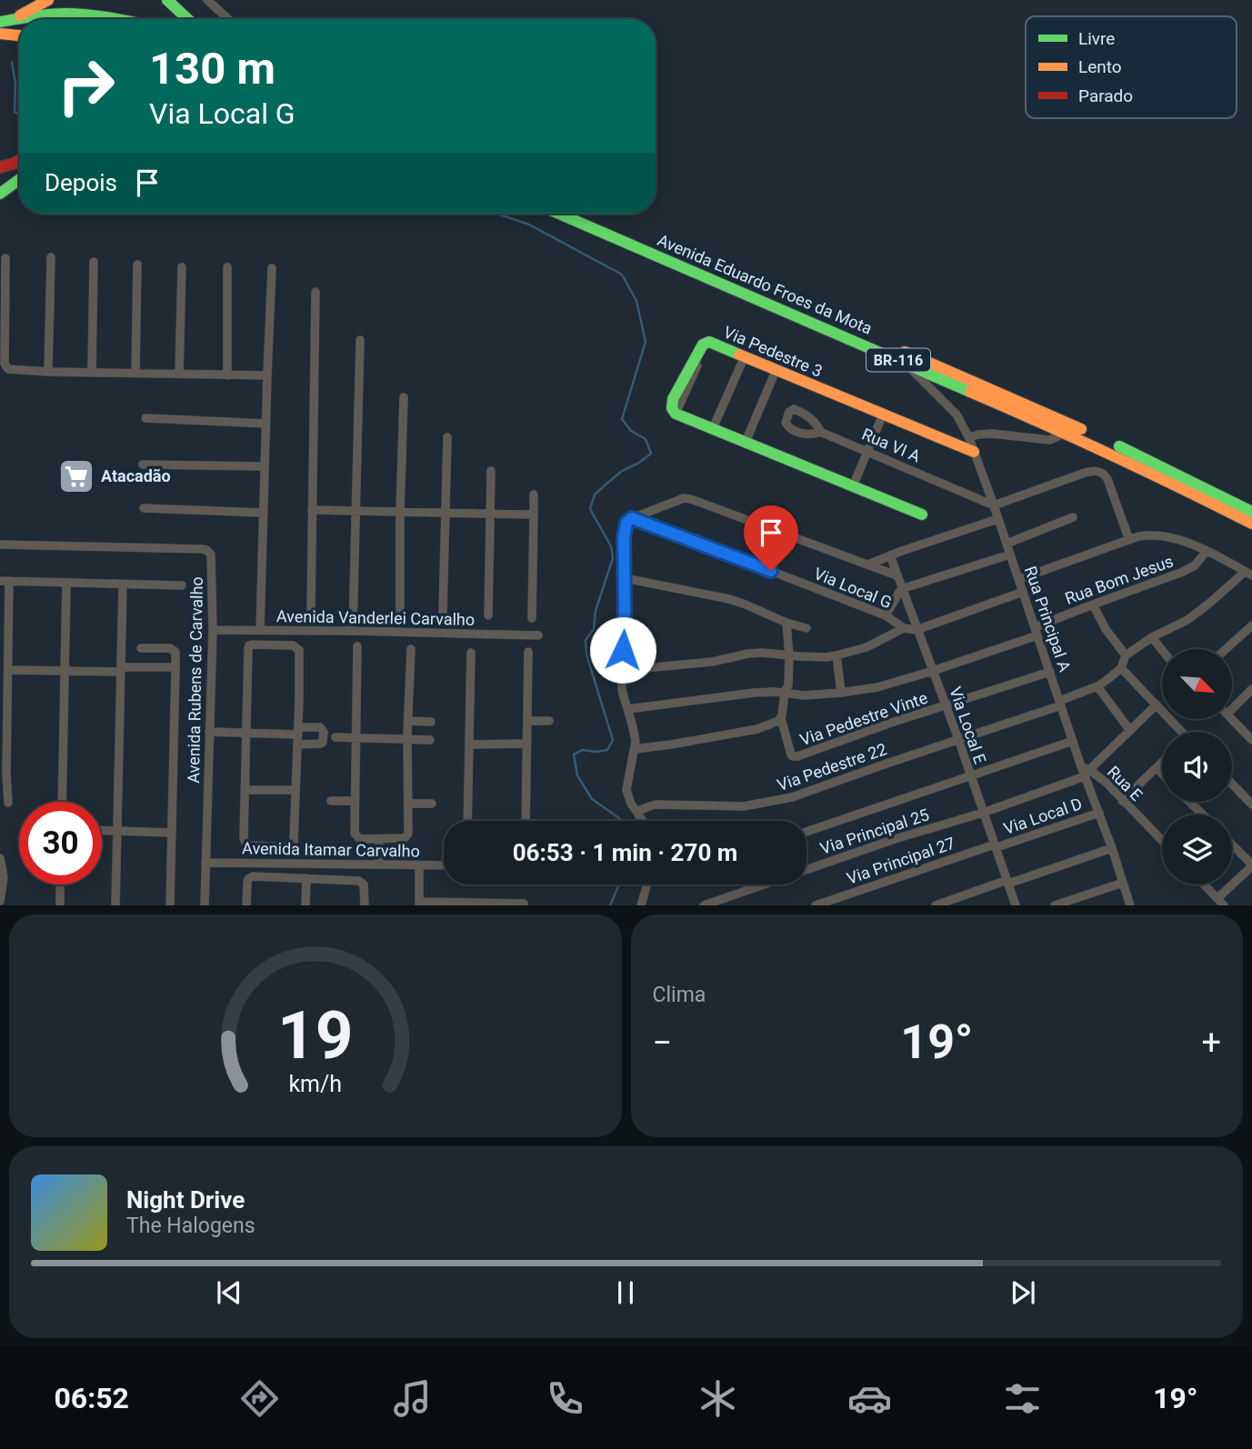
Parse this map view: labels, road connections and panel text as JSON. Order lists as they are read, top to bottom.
{
  "streets": {
    "main road": ["Avenida Eduardo Froes da Mota", "Via Pedestre 3", "BR-116"],
    "street": [
      "Rua VI A",
      "Rua Bom Jesus",
      "Via Local G",
      "Avenida Vanderlei Carvalho",
      "Rua Principal A",
      "Avenida Rubens de Carvalho",
      "Via Pedestre Vinte",
      "Via Local E",
      "Via Pedestre 22",
      "Rua E",
      "Via Local D",
      "Via Principal 25",
      "Avenida Itamar Carvalho",
      "Via Principal 27"
    ]
  },
  "crossings": [
    ["Avenida Eduardo Froes da Mota", "Rua Principal A"],
    ["Via Pedestre 3", "Rua Principal A"],
    ["Rua VI A", "Rua Principal A"],
    ["Rua Bom Jesus", "Rua Principal A"],
    ["Rua Bom Jesus", "Via Local E"],
    ["Via Local G", "Via Local E"],
    ["Avenida Vanderlei Carvalho", "Avenida Rubens de Carvalho"],
    ["Rua Principal A", "Via Pedestre 22"],
    ["Rua Principal A", "Rua E"],
    ["Rua Principal A", "Via Local D"],
    ["Rua Principal A", "Via Principal 25"],
    ["Avenida Rubens de Carvalho", "Avenida Itamar Carvalho"],
    ["Via Pedestre Vinte", "Via Local E"],
    ["Via Local E", "Via Pedestre 22"],
    ["Via Local E", "Via Local D"],
    ["Via Local E", "Via Principal 25"],
    ["Via Local E", "Via Principal 27"],
    ["Rua E", "Via Principal 25"],
    ["Via Local D", "Via Principal 27"]
  ],
  "places": {
    "supermarket": ["Atacadão"]
  },
  "legend": ["Livre", "Lento", "Parado"],
  "north": "bottom right",
  "page": {
    "turn": ["130 m", "Via Local G"],
    "then": "Depois",
    "limit": "30",
    "trip": "06:53 · 1 min · 270 m",
    "tile": "Clima",
    "heat": ["−", "19°", "+"],
    "song": ["Night Drive", "The Halogens"],
    "tabs": ["06:52", "19°"],
    "gauge": ["19", "km/h"]
  }
}
